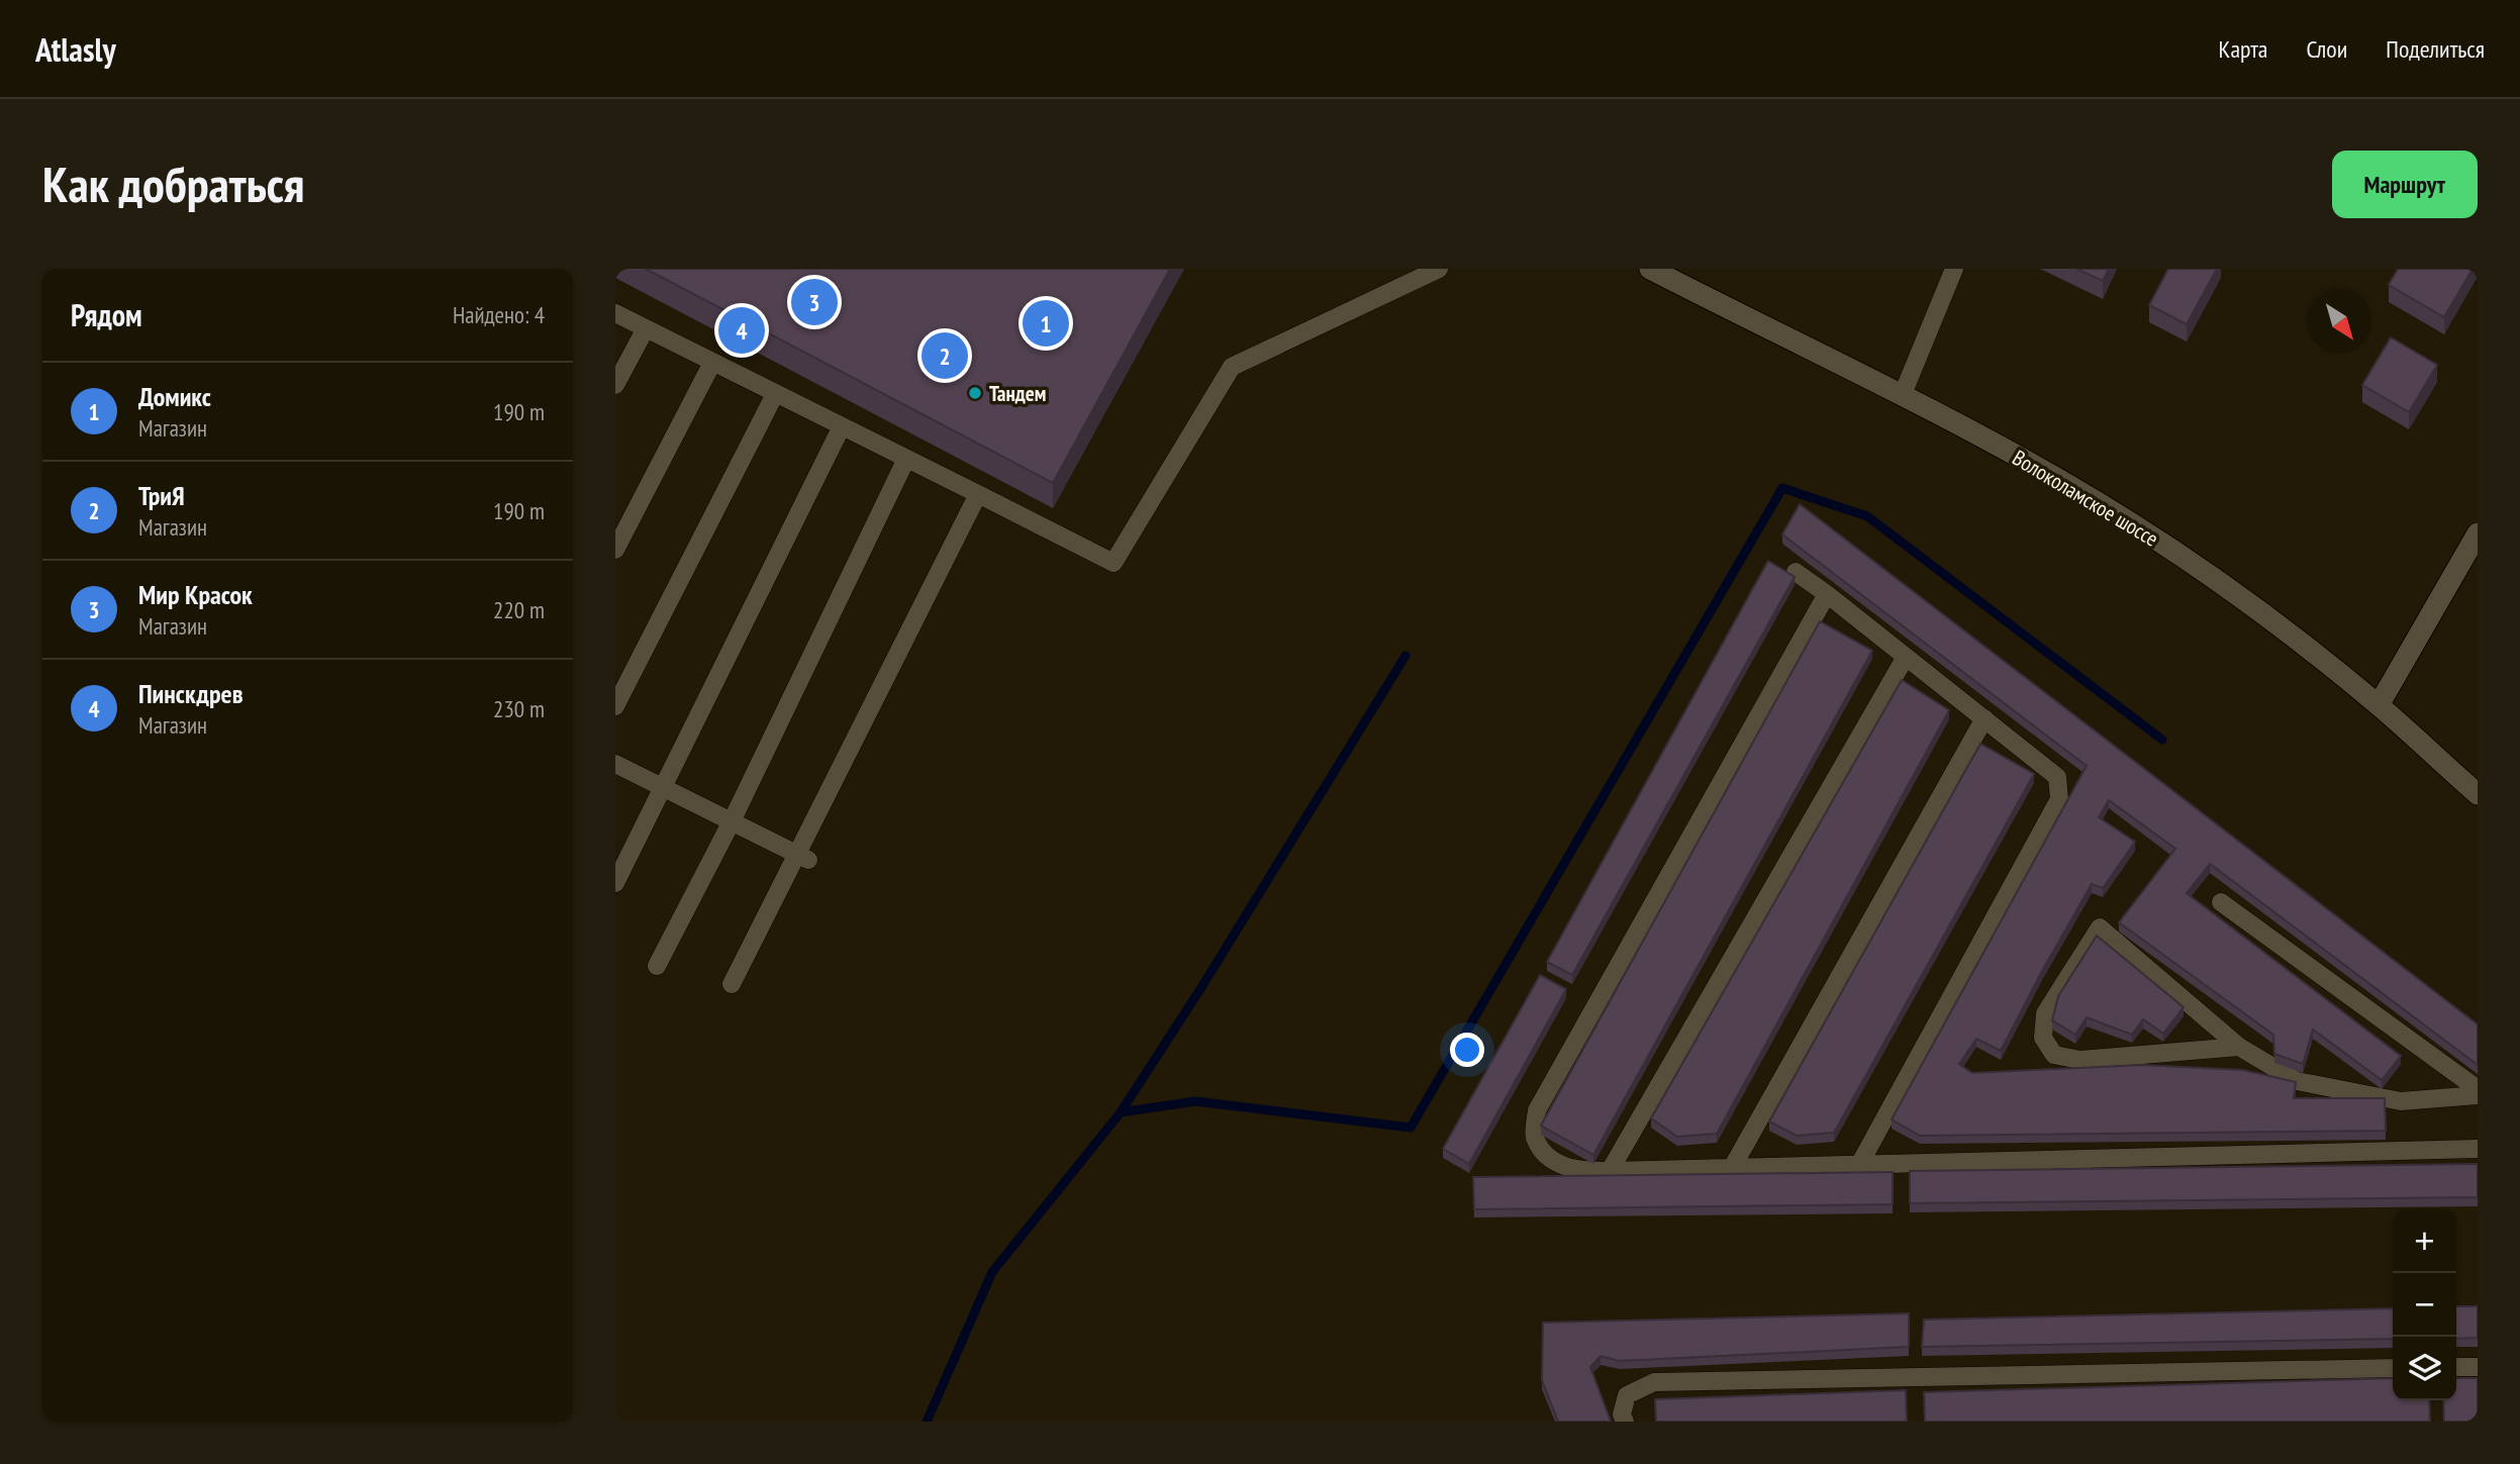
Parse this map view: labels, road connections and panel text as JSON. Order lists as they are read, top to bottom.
{
  "streets": {
    "main road": ["Волоколамское шоссе"]
  },
  "places": ["Тандем"],
  "north": "bottom right",
  "page": {
    "header": "Atlasly",
    "nav": ["Карта", "Слои", "Поделиться"],
    "buttons": "Маршрут",
    "title": "Как добраться",
    "heading": ["Рядом", "Найдено: 4"],
    "pins": [
      "3",
      "1",
      "4",
      "2"
    ],
    "list": [
      {
        "mark": "1",
        "name": "Домикс",
        "note": "Магазин",
        "value": "190 m"
      },
      {
        "mark": "2",
        "name": "ТриЯ",
        "note": "Магазин",
        "value": "190 m"
      },
      {
        "mark": "3",
        "name": "Мир Красок",
        "note": "Магазин",
        "value": "220 m"
      },
      {
        "mark": "4",
        "name": "Пинскдрев",
        "note": "Магазин",
        "value": "230 m"
      }
    ],
    "map_buttons": ["+", "−"]
  }
}
